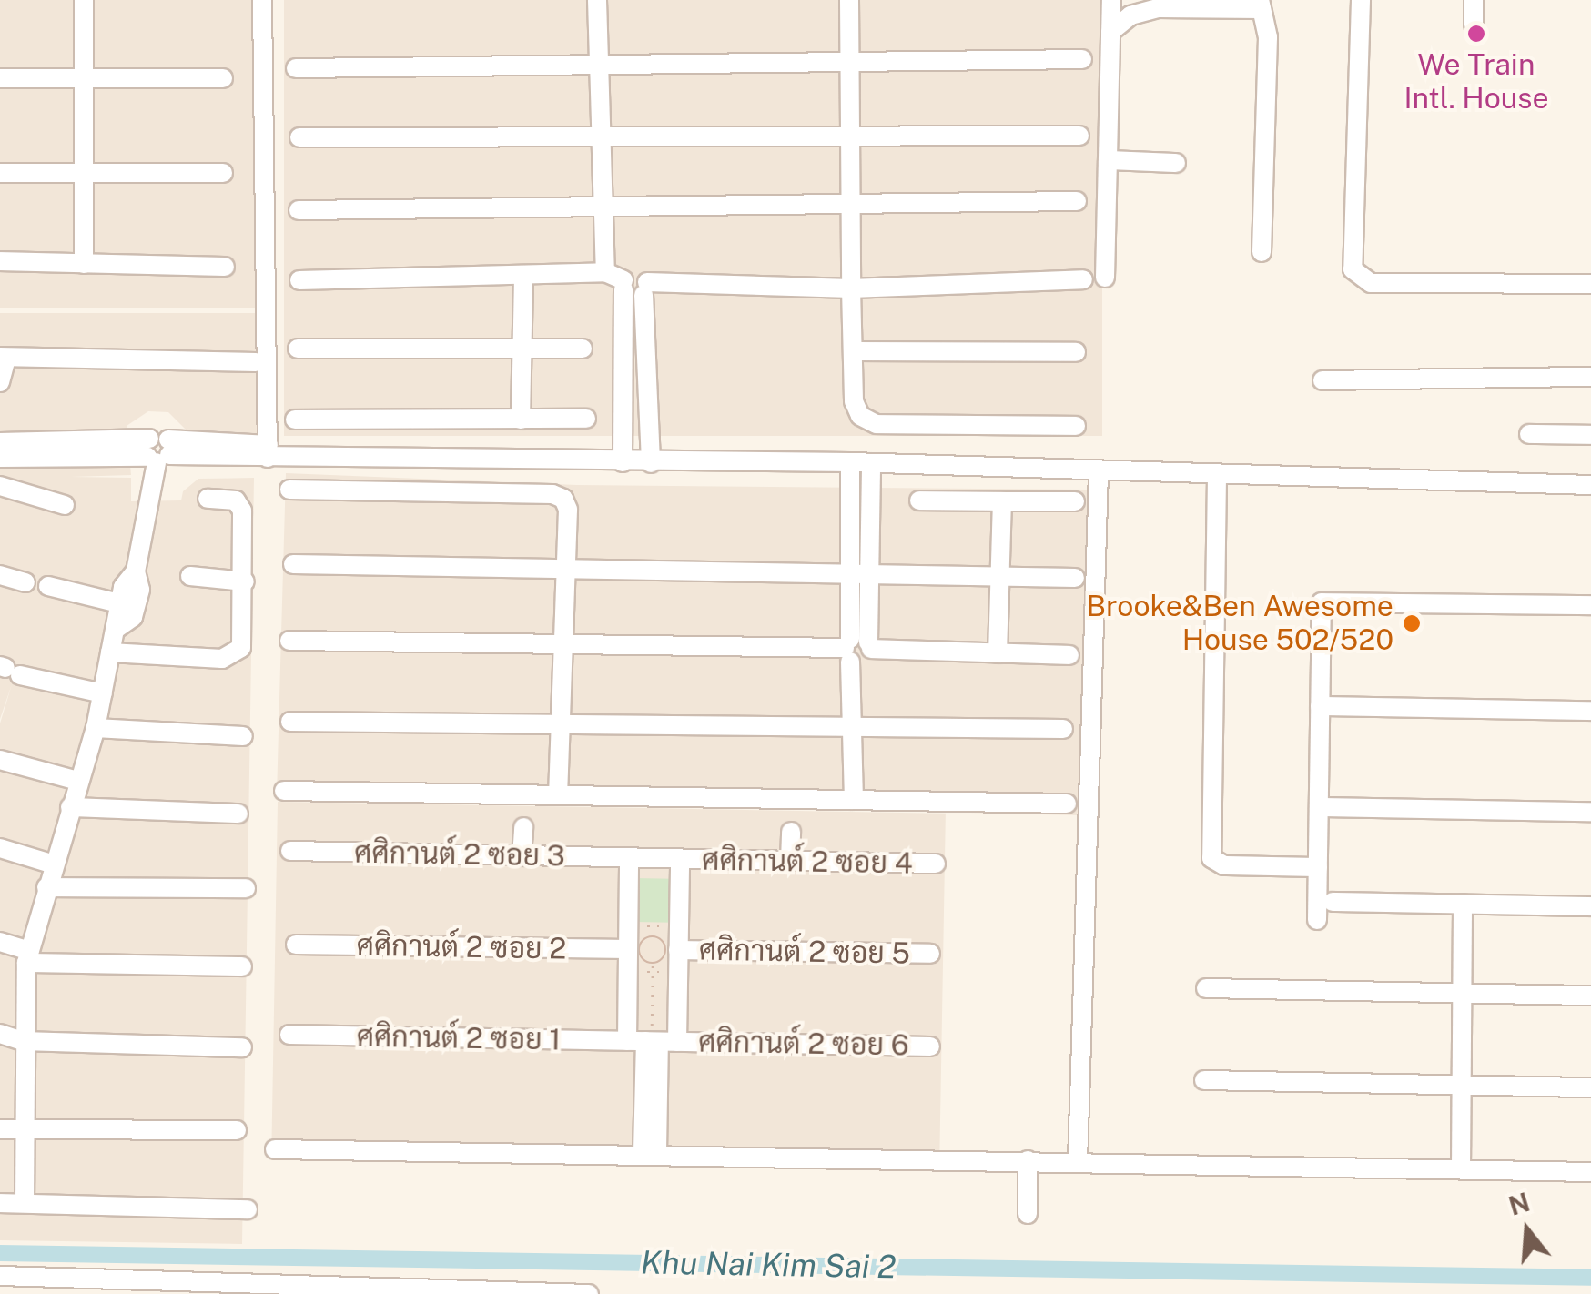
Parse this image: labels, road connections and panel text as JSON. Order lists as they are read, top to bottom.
{
  "streets": {
    "street": [
      "ศศิกานต์ 2 ซอย 3",
      "ศศิกานต์ 2 ซอย 4",
      "ศศิกานต์ 2 ซอย 2",
      "ศศิกานต์ 2 ซอย 5",
      "ศศิกานต์ 2 ซอย 1",
      "ศศิกานต์ 2 ซอย 6"
    ]
  },
  "crossings": [
    ["ศศิกานต์ 2 ซอย 3", "ศศิกานต์ 2 ซอย 4"],
    ["ศศิกานต์ 2 ซอย 1", "ศศิกานต์ 2 ซอย 6"]
  ],
  "water": ["Khu Nai Kim Sai 2"],
  "places": ["We Train Intl. House", "Brooke&Ben Awesome House 502/520"],
  "north": "top"
}
